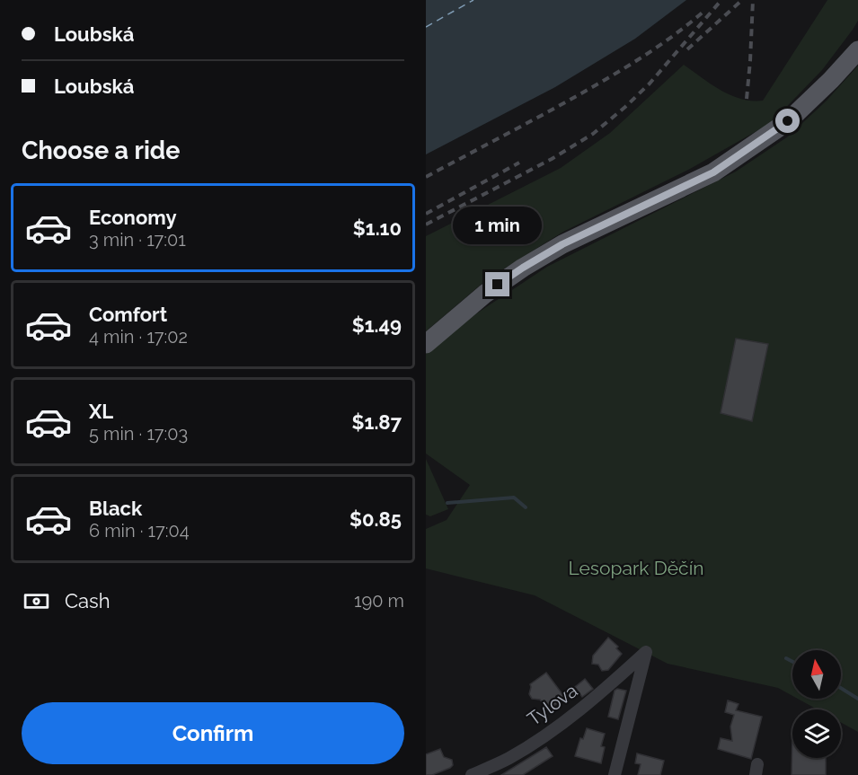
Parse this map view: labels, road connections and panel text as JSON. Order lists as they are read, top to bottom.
{
  "streets": {
    "street": ["Tylova"]
  },
  "parks": ["Lesopark Děčín"],
  "north": "top",
  "page": {
    "banner": ["Loubská", "Loubská"],
    "heading": "Choose a ride",
    "list": [
      {
        "name": "Economy",
        "note": "3 min · 17:01",
        "value": "$1.10"
      },
      {
        "name": "Comfort",
        "note": "4 min · 17:02",
        "value": "$1.49"
      },
      {
        "name": "XL",
        "note": "5 min · 17:03",
        "value": "$1.87"
      },
      {
        "name": "Black",
        "note": "6 min · 17:04",
        "value": "$0.85"
      }
    ],
    "bubble": "1 min",
    "pay": ["Cash", "190 m"],
    "buttons": "Confirm"
  }
}
